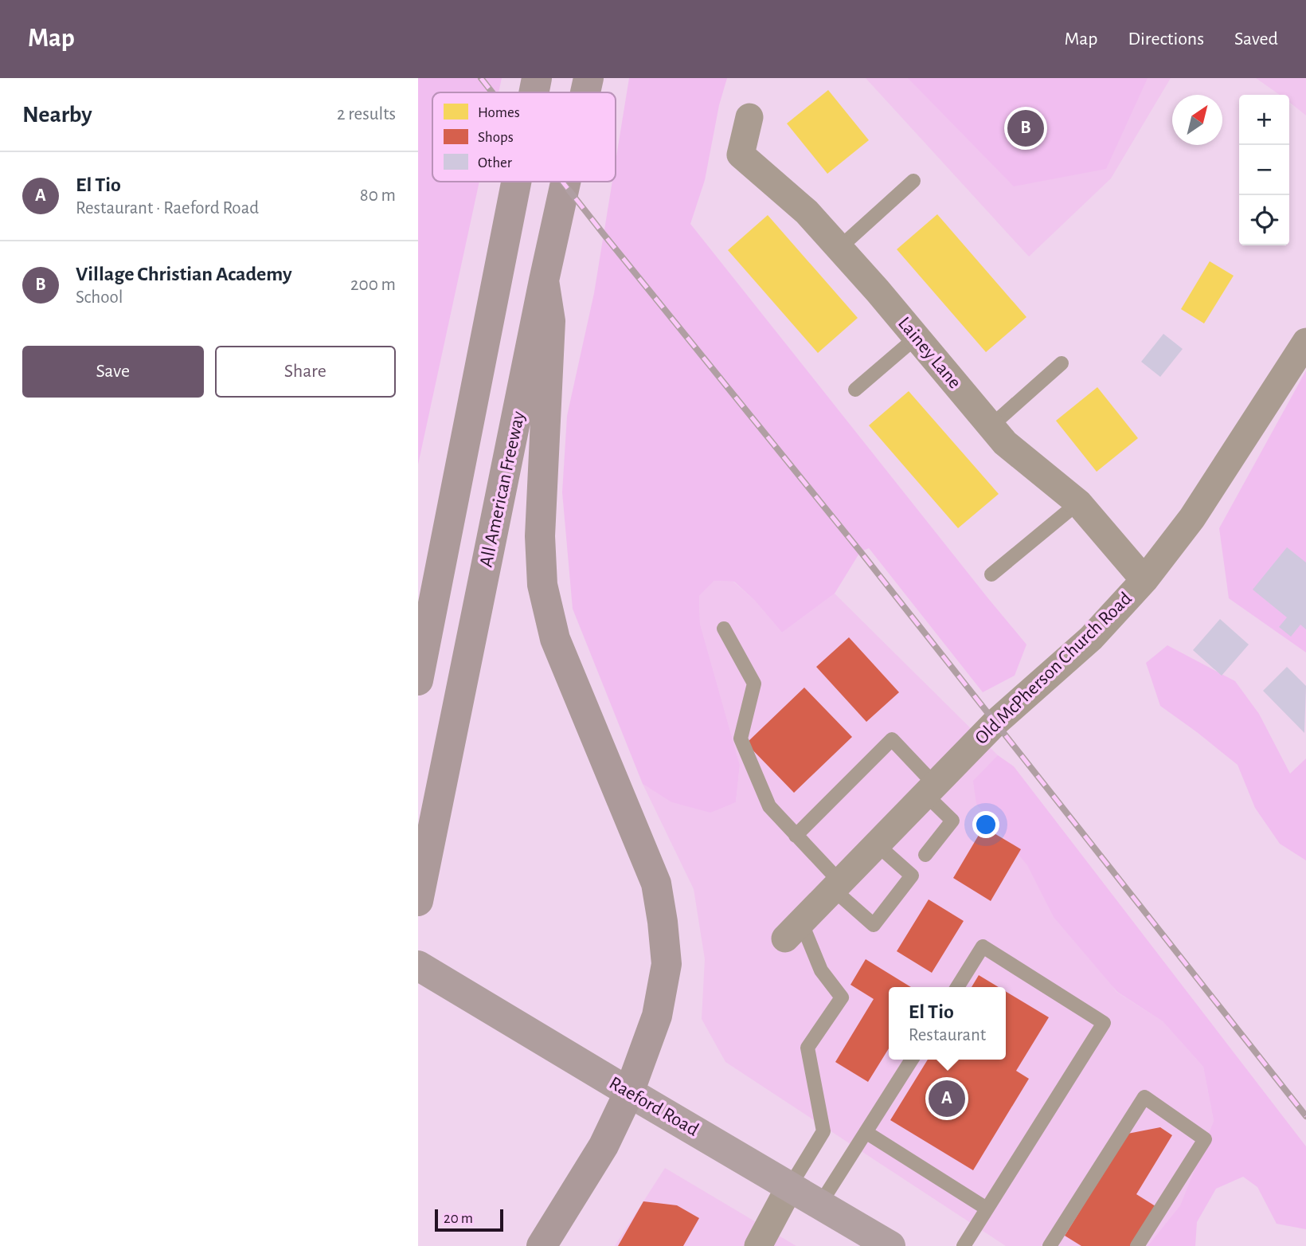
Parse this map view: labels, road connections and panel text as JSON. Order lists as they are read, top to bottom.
{
  "streets": {
    "highway": ["All American Freeway", "Raeford Road"],
    "street": ["Lainey Lane", "Old McPherson Church Road"]
  },
  "crossings": [
    ["Lainey Lane", "Old McPherson Church Road"]
  ],
  "legend": ["Homes", "Shops", "Other"],
  "scale_bar": "20 m",
  "north": "top right",
  "page": {
    "header": "Map",
    "nav": ["Map", "Directions", "Saved"],
    "heading": ["Nearby", "2 results"],
    "map_buttons": ["+", "−"],
    "pins": ["B", "A"],
    "list": [
      {
        "mark": "A",
        "name": "El Tio",
        "note": "Restaurant · Raeford Road",
        "value": "80 m"
      },
      {
        "mark": "B",
        "name": "Village Christian Academy",
        "note": "School",
        "value": "200 m"
      }
    ],
    "buttons": ["Save", "Share"],
    "popup": ["El Tio", "Restaurant"],
    "scale": "20 m"
  }
}
